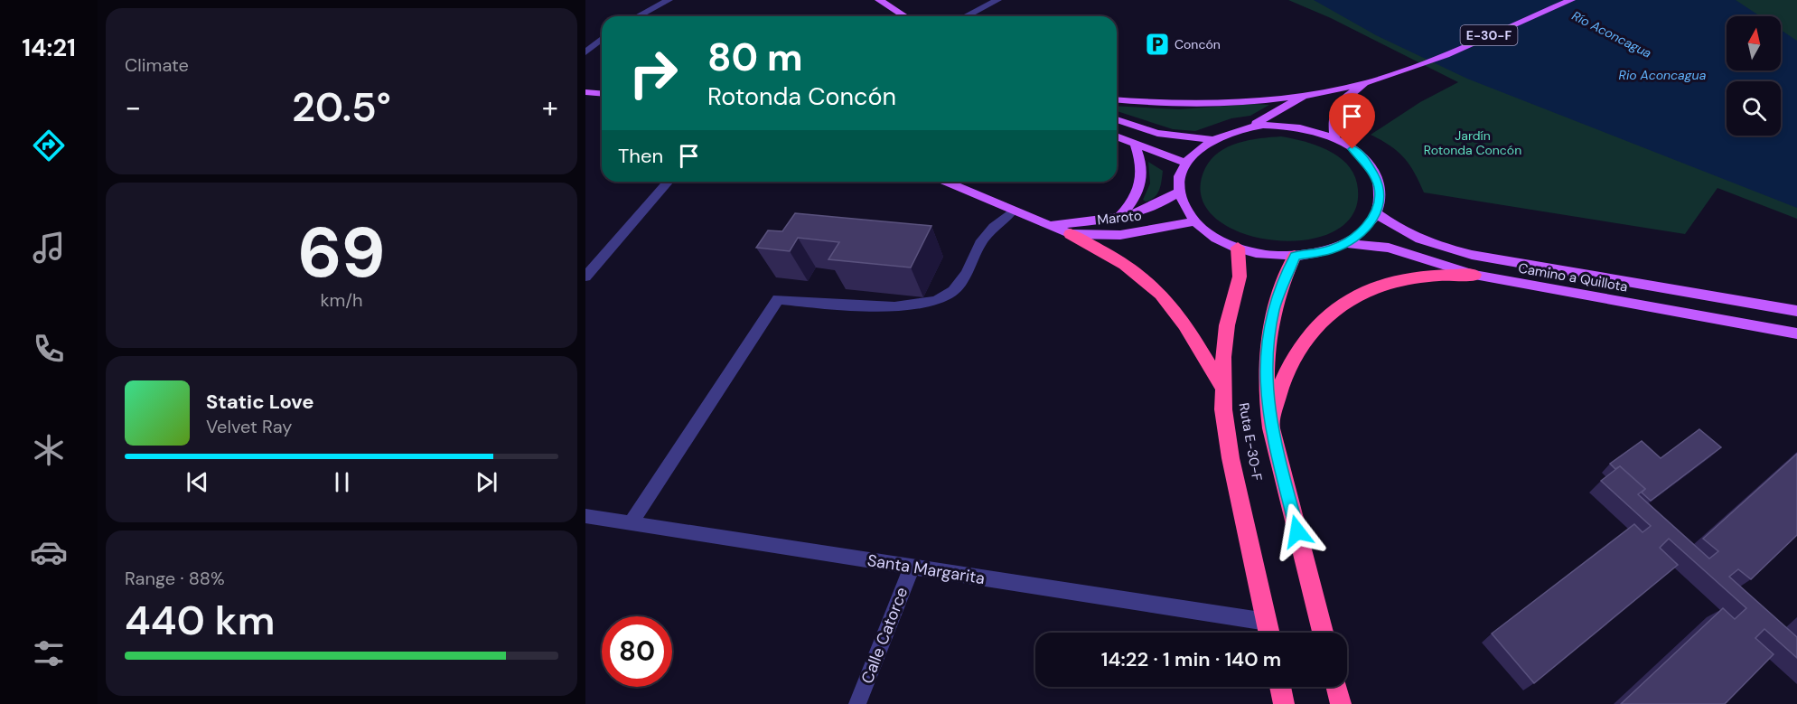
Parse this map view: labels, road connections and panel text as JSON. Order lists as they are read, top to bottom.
{
  "streets": {
    "highway": ["Ruta E-30-F"],
    "main road": ["E-30-F", "Maroto", "Camino a Quillota"],
    "street": ["Santa Margarita", "Calle Catorce"]
  },
  "crossings": [
    ["E-30-F", "Maroto"],
    ["E-30-F", "Camino a Quillota"],
    ["E-30-F", "Ruta E-30-F"],
    ["Maroto", "Camino a Quillota"],
    ["Maroto", "Ruta E-30-F"],
    ["Camino a Quillota", "Ruta E-30-F"],
    ["Ruta E-30-F", "Santa Margarita"],
    ["Santa Margarita", "Calle Catorce"]
  ],
  "water": ["Río Aconcagua", "Rio Aconcagua"],
  "parks": ["Jardín Rotonda Concón"],
  "places": {
    "parking": ["Concón"]
  },
  "north": "top",
  "page": {
    "tabs": "14:21",
    "tile": [
      "Climate",
      ["69", "km/h"],
      ["Range · 88%", "440 km"]
    ],
    "turn": ["80 m", "Rotonda Concón"],
    "heat": ["−", "20.5°", "+"],
    "then": "Then",
    "song": ["Static Love", "Velvet Ray"],
    "limit": "80",
    "trip": "14:22 · 1 min · 140 m"
  }
}
